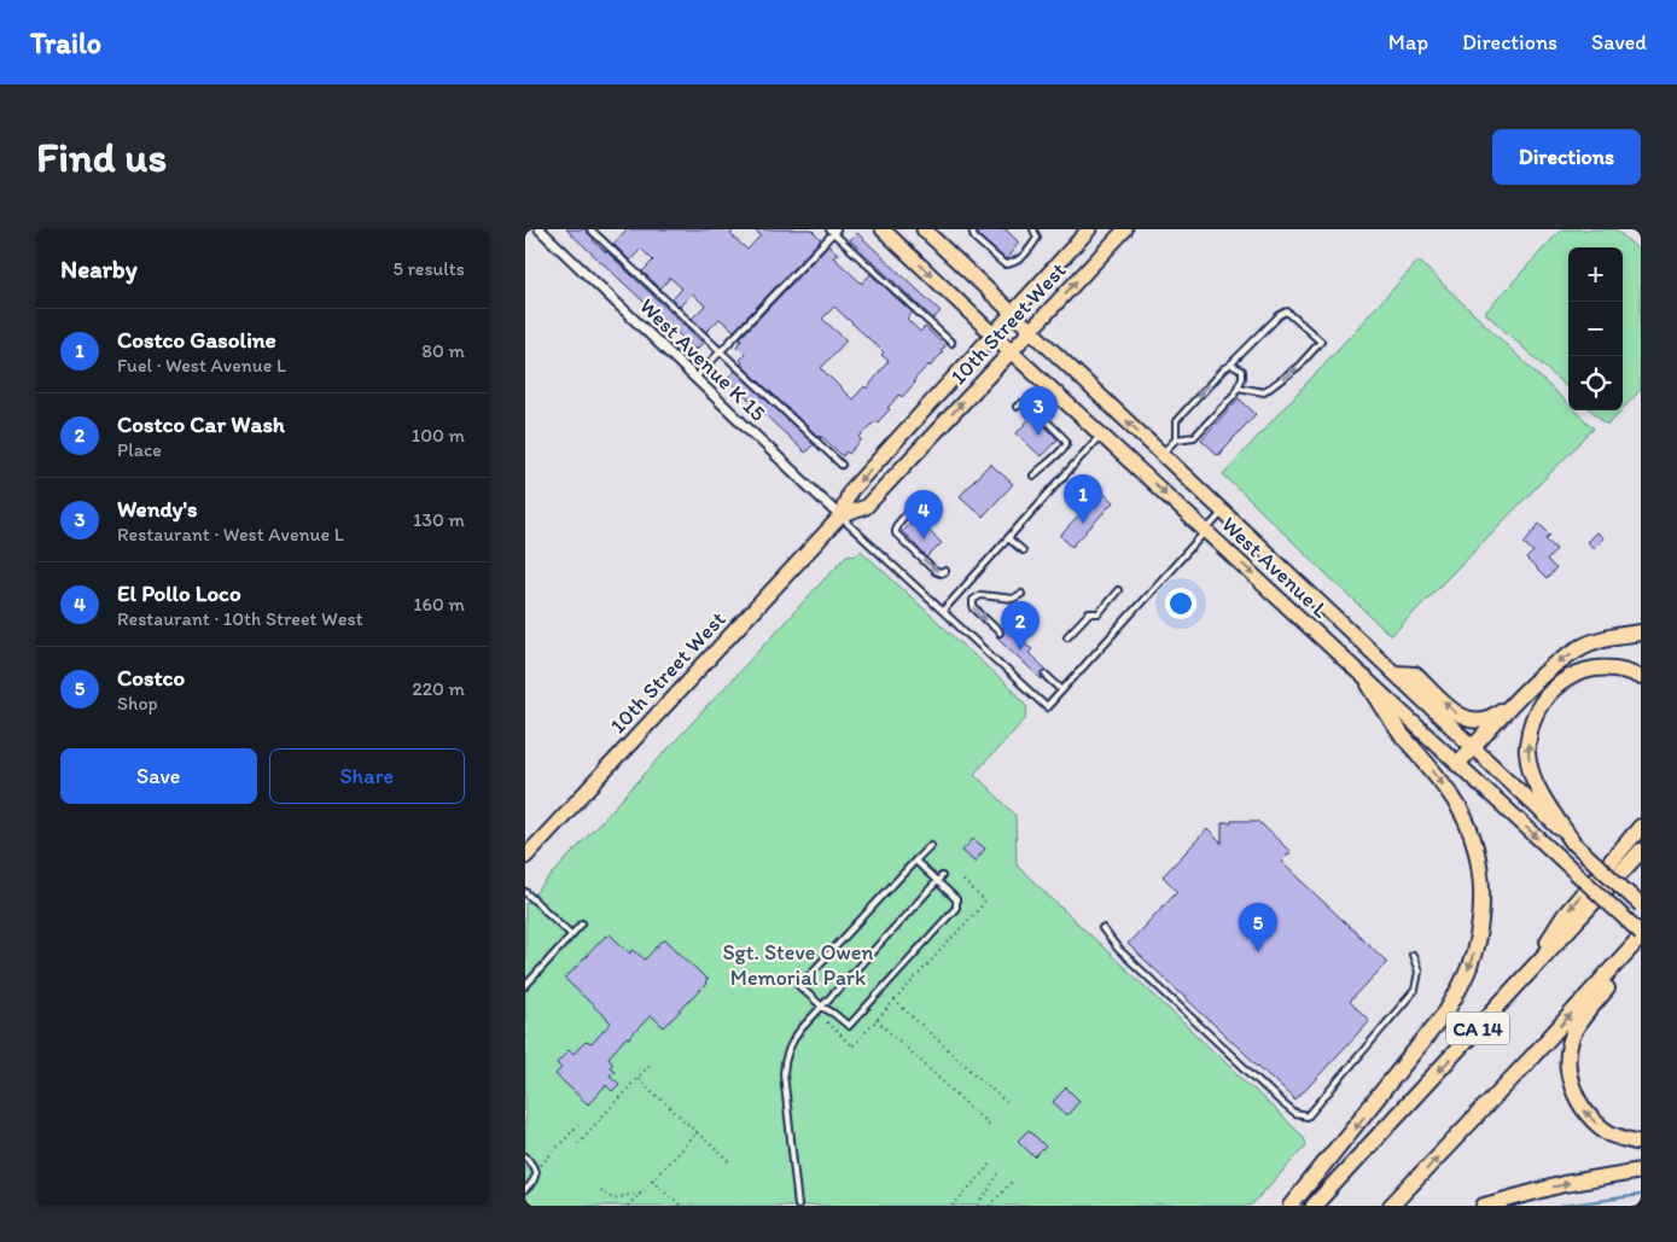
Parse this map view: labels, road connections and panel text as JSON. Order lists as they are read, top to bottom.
{
  "streets": {
    "highway": ["CA 14"],
    "main road": ["10th Street West", "West Avenue L"],
    "street": ["West Avenue K 15"]
  },
  "crossings": [
    ["10th Street West", "West Avenue K 15"],
    ["10th Street West", "West Avenue L"],
    ["West Avenue L", "CA 14"]
  ],
  "parks": ["Sgt. Steve Owen Memorial Park"],
  "page": {
    "header": "Trailo",
    "nav": ["Map", "Directions", "Saved"],
    "buttons": [
      "Directions",
      ["Save", "Share"]
    ],
    "title": "Find us",
    "heading": ["Nearby", "5 results"],
    "map_buttons": ["+", "−"],
    "list": [
      {
        "mark": "1",
        "name": "Costco Gasoline",
        "note": "Fuel · West Avenue L",
        "value": "80 m"
      },
      {
        "mark": "2",
        "name": "Costco Car Wash",
        "note": "Place",
        "value": "100 m"
      },
      {
        "mark": "3",
        "name": "Wendy's",
        "note": "Restaurant · West Avenue L",
        "value": "130 m"
      },
      {
        "mark": "4",
        "name": "El Pollo Loco",
        "note": "Restaurant · 10th Street West",
        "value": "160 m"
      },
      {
        "mark": "5",
        "name": "Costco",
        "note": "Shop",
        "value": "220 m"
      }
    ],
    "pins": [
      "3",
      "1",
      "4",
      "2",
      "5"
    ]
  }
}
